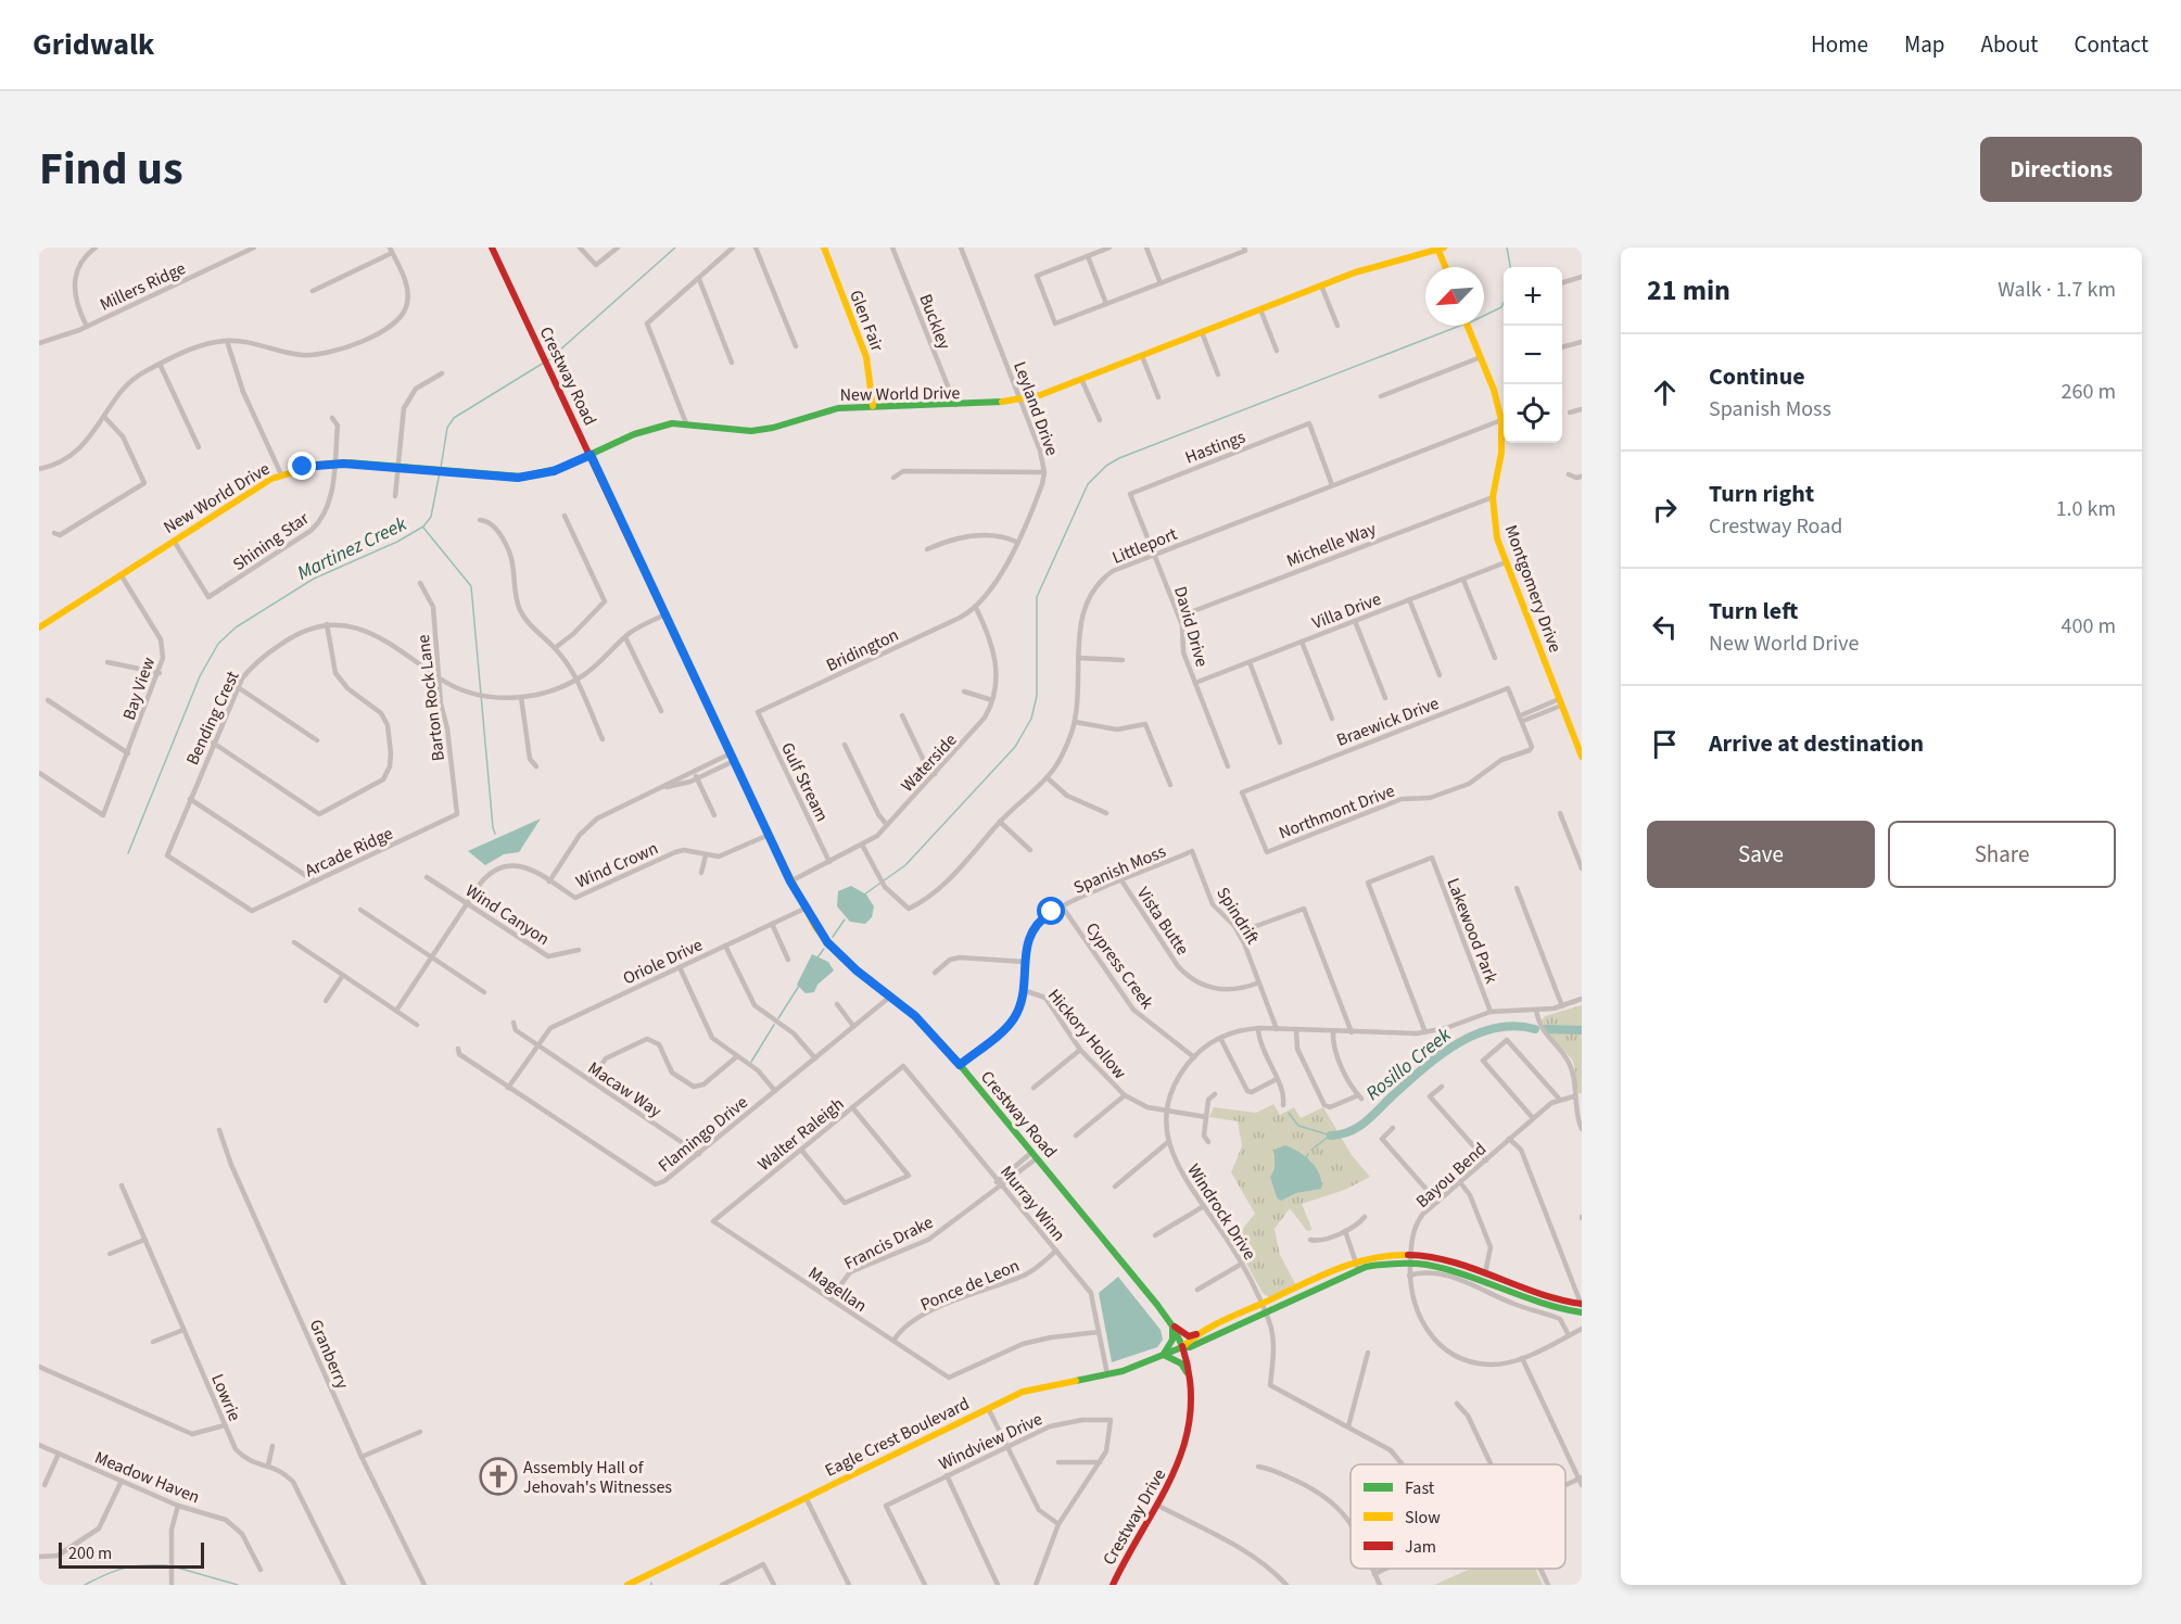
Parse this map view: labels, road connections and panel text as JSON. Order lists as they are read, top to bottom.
{
  "streets": {
    "main road": [
      "Glen Fair",
      "Crestway Road",
      "New World Drive",
      "Montgomery Drive",
      "Eagle Crest Boulevard",
      "Crestway Drive"
    ],
    "street": [
      "Millers Ridge",
      "Buckley",
      "Leyland Drive",
      "Hastings",
      "Shining Star",
      "Michelle Way",
      "Littleport",
      "Villa Drive",
      "David Drive",
      "Bridington",
      "Bay View",
      "Barton Rock Lane",
      "Bending Crest",
      "Braewick Drive",
      "Waterside",
      "Gulf Stream",
      "Northmont Drive",
      "Arcade Ridge",
      "Wind Crown",
      "Spanish Moss",
      "Wind Canyon",
      "Spindrift",
      "Vista Butte",
      "Lakewood Park",
      "Oriole Drive",
      "Cypress Creek",
      "Hickory Hollow",
      "Macaw Way",
      "Flamingo Drive",
      "Walter Raleigh",
      "Bayou Bend",
      "Murray Winn",
      "Windrock Drive",
      "Francis Drake",
      "Ponce de Leon",
      "Magellan",
      "Granberry",
      "Lowrie",
      "Windview Drive",
      "Meadow Haven"
    ]
  },
  "crossings": [
    ["Glen Fair", "New World Drive"],
    ["Buckley", "New World Drive"],
    ["Crestway Road", "New World Drive"],
    ["Crestway Road", "Bending Crest"],
    ["Crestway Road", "Waterside"],
    ["Crestway Road", "Wind Crown"],
    ["Crestway Road", "Spanish Moss"],
    ["Crestway Road", "Oriole Drive"],
    ["Crestway Road", "Flamingo Drive"],
    ["Crestway Road", "Francis Drake"],
    ["Crestway Road", "Eagle Crest Boulevard"],
    ["Crestway Road", "Crestway Drive"],
    ["New World Drive", "Leyland Drive"],
    ["New World Drive", "Shining Star"],
    ["New World Drive", "Bay View"],
    ["Leyland Drive", "Bridington"],
    ["Leyland Drive", "Waterside"],
    ["Hastings", "Littleport"],
    ["Hastings", "David Drive"],
    ["Michelle Way", "Montgomery Drive"],
    ["Michelle Way", "David Drive"],
    ["Littleport", "Montgomery Drive"],
    ["Littleport", "David Drive"],
    ["Littleport", "Waterside"],
    ["Montgomery Drive", "Villa Drive"],
    ["Villa Drive", "David Drive"],
    ["Bridington", "Waterside"],
    ["Bridington", "Gulf Stream"],
    ["Barton Rock Lane", "Bending Crest"],
    ["Barton Rock Lane", "Arcade Ridge"],
    ["Bending Crest", "Arcade Ridge"],
    ["Braewick Drive", "Northmont Drive"],
    ["Waterside", "Gulf Stream"],
    ["Wind Crown", "Wind Canyon"],
    ["Spanish Moss", "Spindrift"],
    ["Spanish Moss", "Vista Butte"],
    ["Spanish Moss", "Cypress Creek"],
    ["Spanish Moss", "Hickory Hollow"],
    ["Spindrift", "Vista Butte"],
    ["Spindrift", "Windrock Drive"],
    ["Lakewood Park", "Windrock Drive"],
    ["Oriole Drive", "Macaw Way"],
    ["Oriole Drive", "Flamingo Drive"],
    ["Cypress Creek", "Windrock Drive"],
    ["Hickory Hollow", "Windrock Drive"],
    ["Macaw Way", "Flamingo Drive"],
    ["Walter Raleigh", "Murray Winn"],
    ["Walter Raleigh", "Magellan"],
    ["Bayou Bend", "Eagle Crest Boulevard"],
    ["Murray Winn", "Francis Drake"],
    ["Murray Winn", "Ponce de Leon"],
    ["Murray Winn", "Magellan"],
    ["Murray Winn", "Eagle Crest Boulevard"],
    ["Windrock Drive", "Eagle Crest Boulevard"],
    ["Francis Drake", "Magellan"],
    ["Ponce de Leon", "Magellan"],
    ["Eagle Crest Boulevard", "Crestway Drive"]
  ],
  "water": ["Martinez Creek", "Rosillo Creek"],
  "places": {
    "church": ["Assembly Hall of Jehovah's Witnesses"]
  },
  "legend": ["Fast", "Slow", "Jam"],
  "scale_bar": "200 m",
  "north": "bottom left",
  "page": {
    "header": "Gridwalk",
    "nav": [
      "Home",
      "Map",
      "About",
      "Contact"
    ],
    "title": "Find us",
    "buttons": [
      "Directions",
      ["Save", "Share"]
    ],
    "heading": ["21 min", "Walk · 1.7 km"],
    "map_buttons": ["+", "−"],
    "list": [
      ["Continue", "Spanish Moss", "260 m"],
      ["Turn right", "Crestway Road", "1.0 km"],
      ["Turn left", "New World Drive", "400 m"],
      "Arrive at destination"
    ],
    "scale": "200 m"
  }
}
